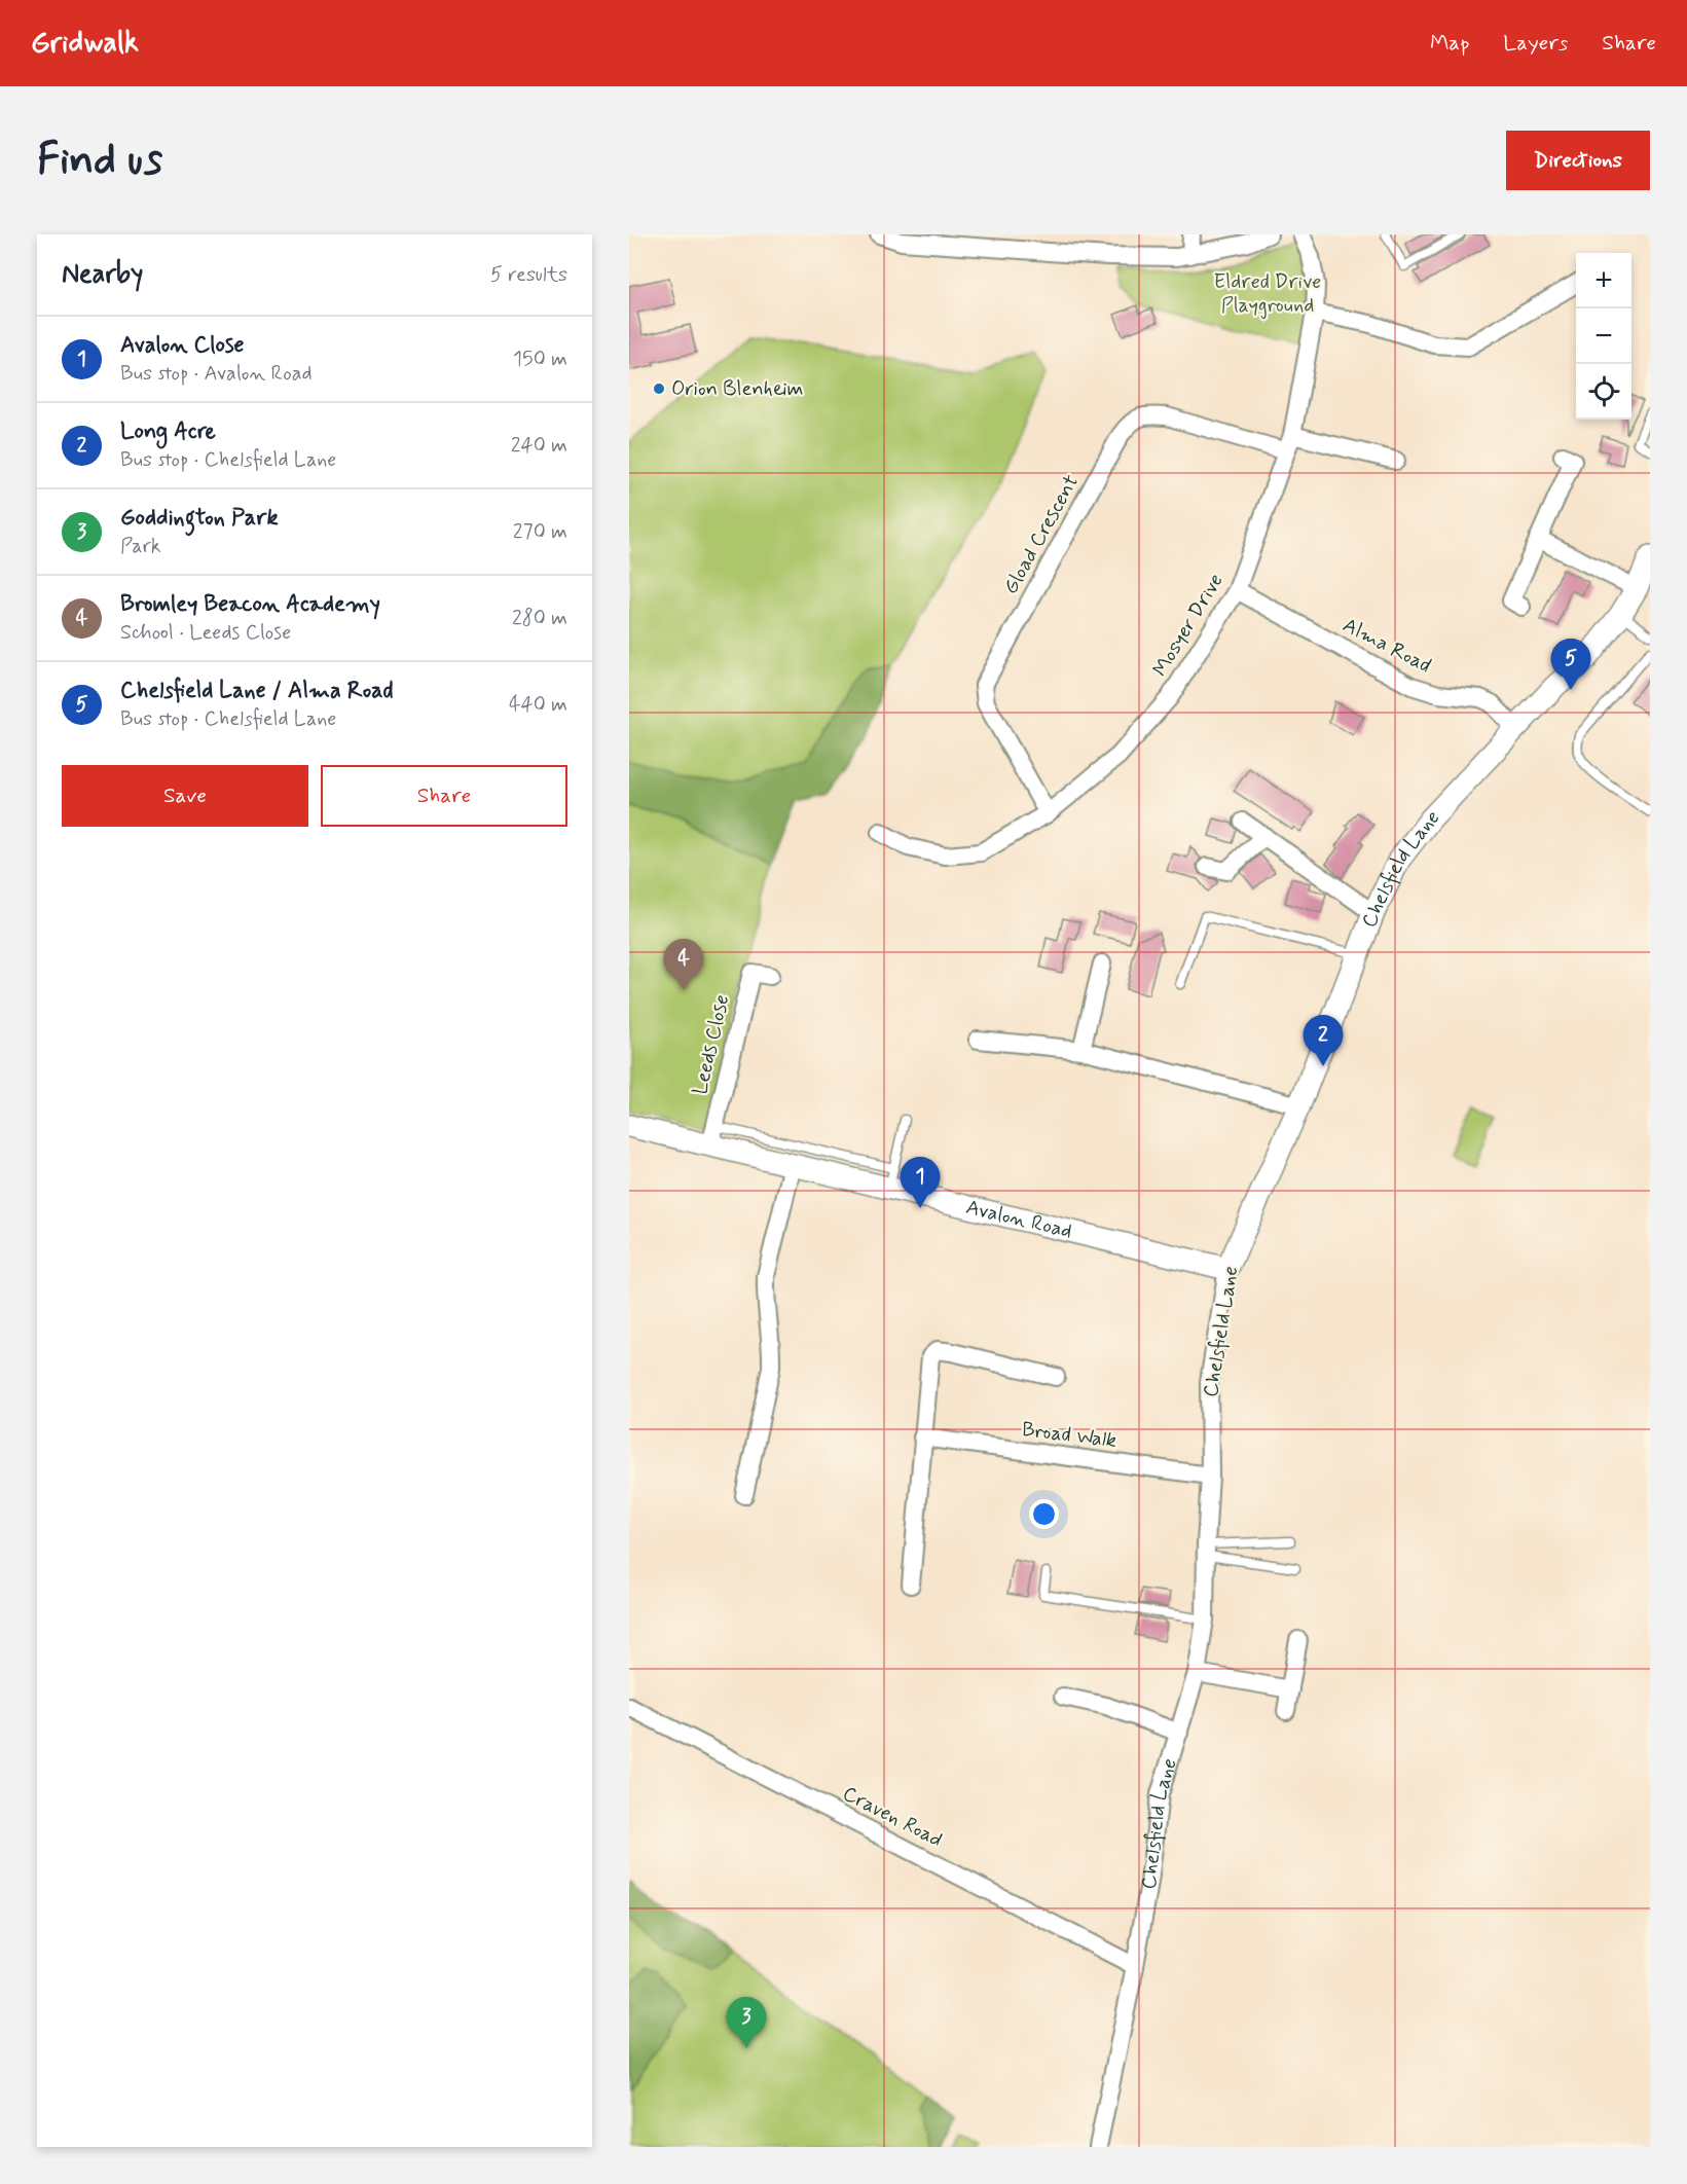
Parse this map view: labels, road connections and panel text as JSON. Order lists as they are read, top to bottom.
{
  "streets": {
    "street": [
      "Gload Crescent",
      "Mosyer Drive",
      "Alma Road",
      "Chelsfield Lane",
      "Leeds Close",
      "Avalon Road",
      "Broad Walk",
      "Craven Road"
    ]
  },
  "crossings": [
    ["Gload Crescent", "Mosyer Drive"],
    ["Mosyer Drive", "Alma Road"],
    ["Alma Road", "Chelsfield Lane"],
    ["Chelsfield Lane", "Avalon Road"],
    ["Chelsfield Lane", "Broad Walk"],
    ["Chelsfield Lane", "Craven Road"],
    ["Leeds Close", "Avalon Road"]
  ],
  "parks": ["Eldred Drive Playground"],
  "places": ["Orion Blenheim"],
  "page": {
    "header": "Gridwalk",
    "nav": ["Map", "Layers", "Share"],
    "buttons": [
      "Directions",
      ["Save", "Share"]
    ],
    "title": "Find us",
    "heading": ["Nearby", "5 results"],
    "map_buttons": ["+", "−"],
    "list": [
      {
        "mark": "1",
        "name": "Avalon Close",
        "note": "Bus stop · Avalon Road",
        "value": "150 m"
      },
      {
        "mark": "2",
        "name": "Long Acre",
        "note": "Bus stop · Chelsfield Lane",
        "value": "240 m"
      },
      {
        "mark": "3",
        "name": "Goddington Park",
        "note": "Park",
        "value": "270 m"
      },
      {
        "mark": "4",
        "name": "Bromley Beacon Academy",
        "note": "School · Leeds Close",
        "value": "280 m"
      },
      {
        "mark": "5",
        "name": "Chelsfield Lane / Alma Road",
        "note": "Bus stop · Chelsfield Lane",
        "value": "440 m"
      }
    ],
    "pins": [
      "5",
      "4",
      "2",
      "1",
      "3"
    ]
  }
}
